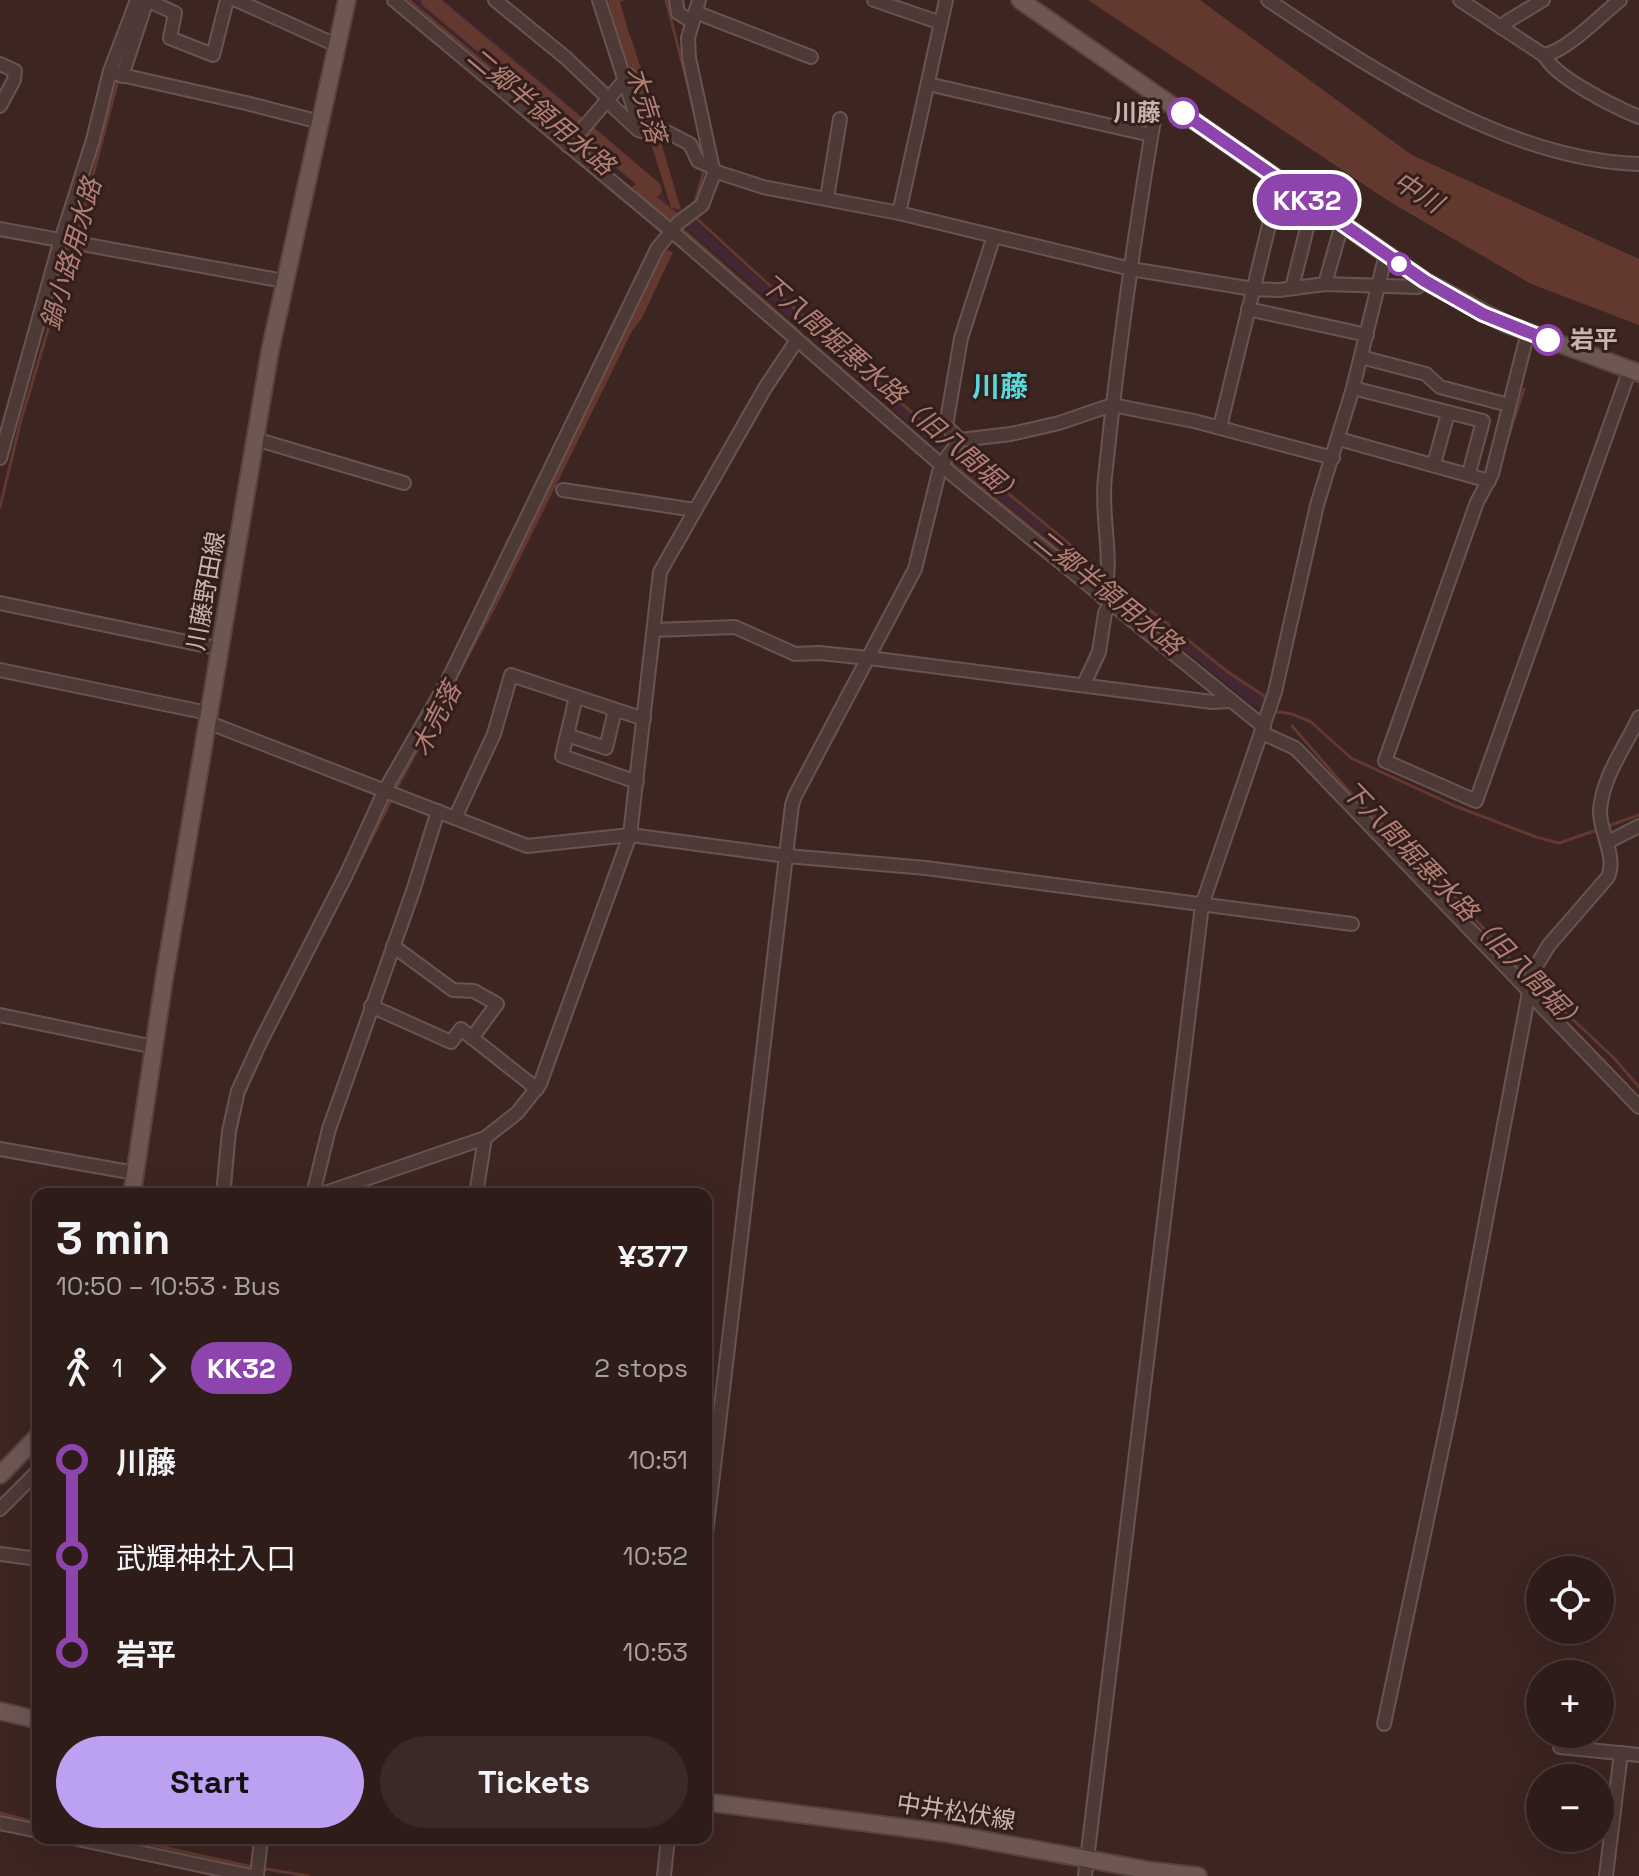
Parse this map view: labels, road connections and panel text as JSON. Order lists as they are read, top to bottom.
{
  "streets": {
    "main road": ["川藤野田線", "中井松伏線"]
  },
  "districts": ["川藤"],
  "water": [
    "木売落",
    "二郷半領用水路",
    "中川",
    "鍋小路用水路",
    "下八間堀悪水路（旧八間堀）"
  ],
  "places": ["川藤", "岩平"],
  "lines": ["bus line KK32"],
  "page": {
    "on_map": "KK32",
    "heading": ["3 min", "10:50 – 10:53 · Bus", "¥377"],
    "legs": ["1", "KK32", "2 stops"],
    "list": [
      {
        "name": "川藤",
        "value": "10:51"
      },
      {
        "name": "武輝神社入口",
        "value": "10:52"
      },
      {
        "name": "岩平",
        "value": "10:53"
      }
    ],
    "map_buttons": ["+", "−"],
    "buttons": ["Start", "Tickets"]
  }
}
